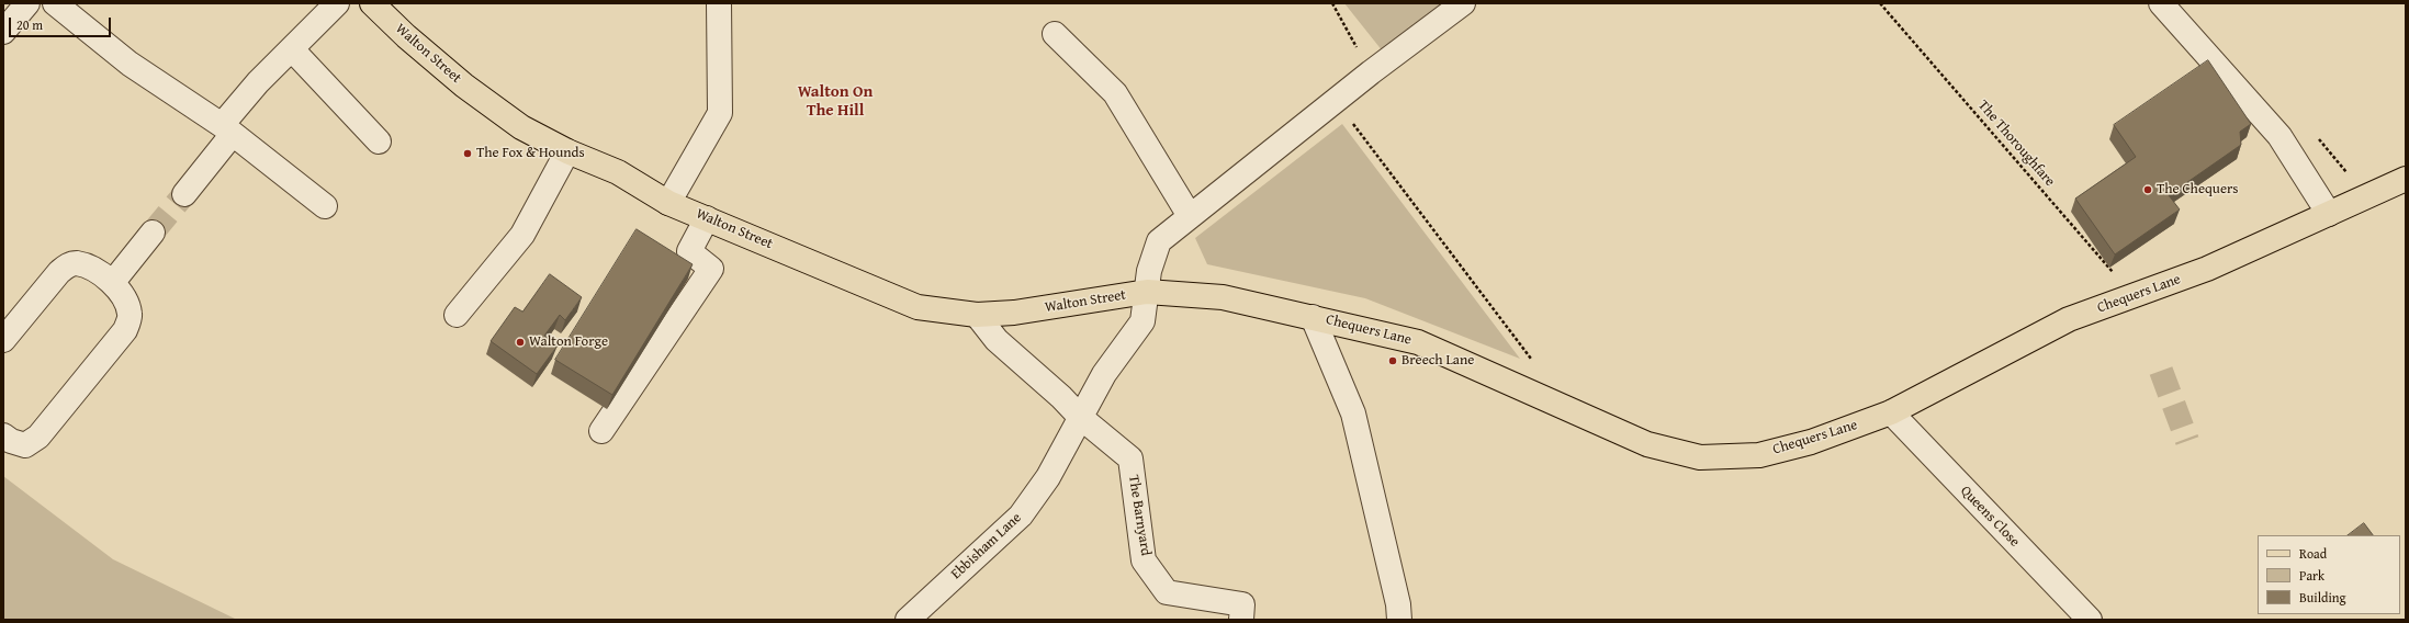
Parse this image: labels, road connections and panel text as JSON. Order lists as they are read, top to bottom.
{
  "streets": {
    "main road": ["Walton Street", "Chequers Lane"],
    "street": ["The Barnyard", "Queens Close", "Ebbisham Lane"],
    "path": ["The Thoroughfare"]
  },
  "crossings": [
    ["Walton Street", "Chequers Lane"],
    ["Walton Street", "Ebbisham Lane"],
    ["The Thoroughfare", "Chequers Lane"],
    ["Chequers Lane", "Queens Close"],
    ["Chequers Lane", "Ebbisham Lane"],
    ["The Barnyard", "Ebbisham Lane"]
  ],
  "districts": ["Walton On The Hill"],
  "places": [
    "The Fox & Hounds",
    "The Chequers",
    "Walton Forge",
    "Breech Lane"
  ],
  "legend": ["Road", "Park", "Building"],
  "scale_bar": "20 m"
}
